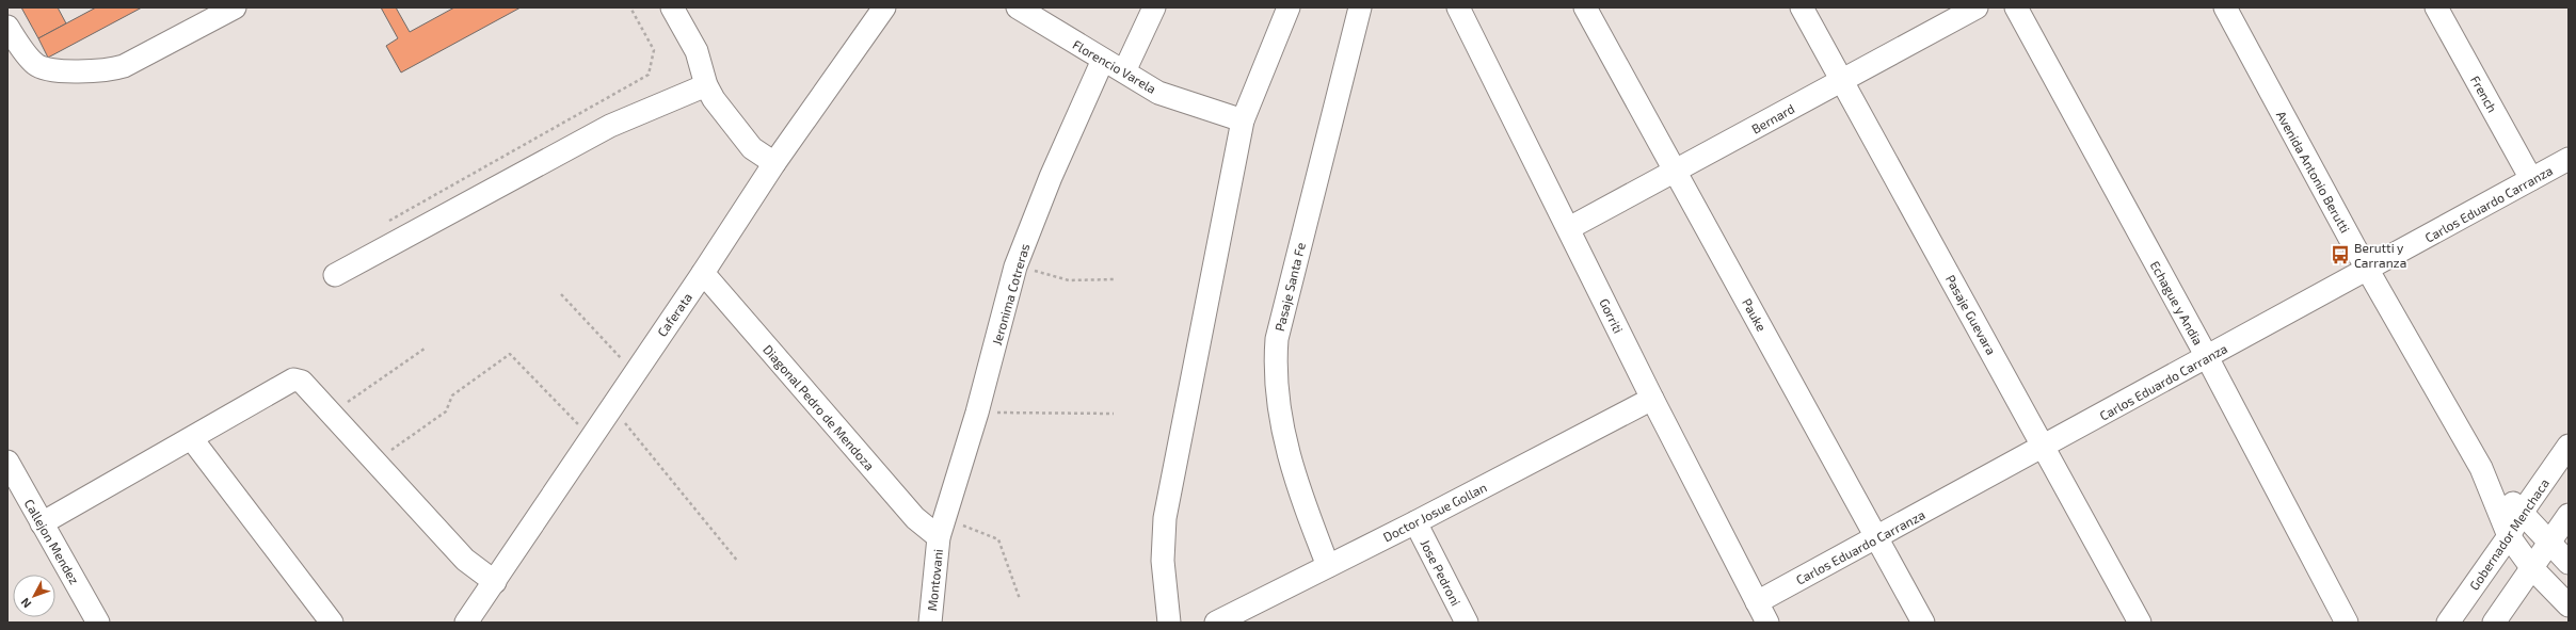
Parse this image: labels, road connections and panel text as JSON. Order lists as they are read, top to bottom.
{
  "streets": {
    "street": [
      "Florencio Varela",
      "French",
      "Bernard",
      "Avenida Antonio Berutti",
      "Carlos Eduardo Carranza",
      "Pasaje Santa Fe",
      "Jeronima Cotreras",
      "Echague y Andia",
      "Caferata",
      "Pauke",
      "Pasaje Guevara",
      "Gorriti",
      "Diagonal Pedro de Mendoza",
      "Doctor Josue Gollan",
      "Gobernador Menchaca",
      "Callejon Mendez",
      "Jose Pedroni",
      "Montovani"
    ]
  },
  "crossings": [
    ["Florencio Varela", "Jeronima Cotreras"],
    ["French", "Carlos Eduardo Carranza"],
    ["Bernard", "Pauke"],
    ["Bernard", "Pasaje Guevara"],
    ["Bernard", "Gorriti"],
    ["Avenida Antonio Berutti", "Carlos Eduardo Carranza"],
    ["Avenida Antonio Berutti", "Gobernador Menchaca"],
    ["Carlos Eduardo Carranza", "Echague y Andia"],
    ["Carlos Eduardo Carranza", "Pauke"],
    ["Carlos Eduardo Carranza", "Pasaje Guevara"],
    ["Carlos Eduardo Carranza", "Gorriti"],
    ["Pasaje Santa Fe", "Doctor Josue Gollan"],
    ["Jeronima Cotreras", "Diagonal Pedro de Mendoza"],
    ["Jeronima Cotreras", "Montovani"],
    ["Caferata", "Diagonal Pedro de Mendoza"],
    ["Gorriti", "Doctor Josue Gollan"],
    ["Diagonal Pedro de Mendoza", "Montovani"],
    ["Doctor Josue Gollan", "Jose Pedroni"]
  ],
  "places": {
    "bus stop": ["Berutti y Carranza"]
  },
  "north": "bottom left"
}
